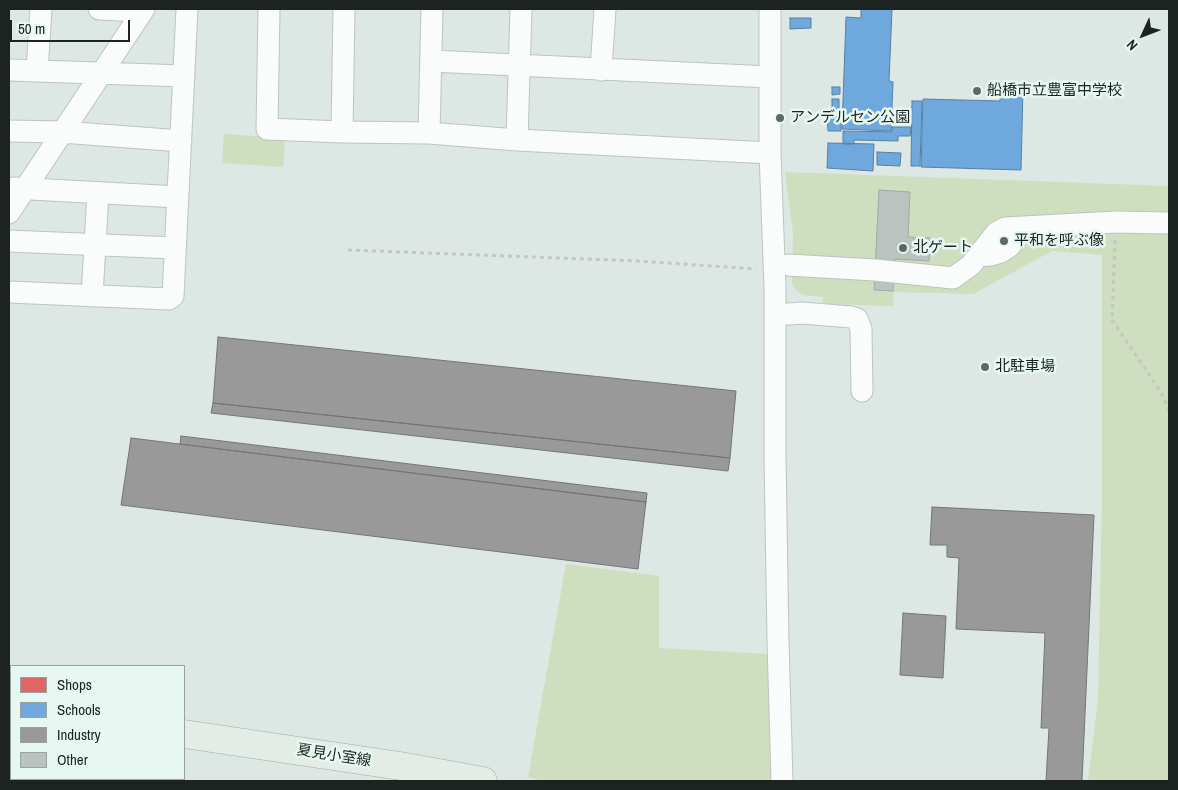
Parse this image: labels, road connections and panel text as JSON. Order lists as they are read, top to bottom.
{
  "streets": {
    "main road": ["夏見小室線"]
  },
  "places": [
    "船橋市立豊富中学校",
    "アンデルセン公園",
    "平和を呼ぶ像",
    "北ゲート",
    "北駐車場"
  ],
  "legend": [
    "Shops",
    "Schools",
    "Industry",
    "Other"
  ],
  "scale_bar": "50 m",
  "north": "bottom left"
}
